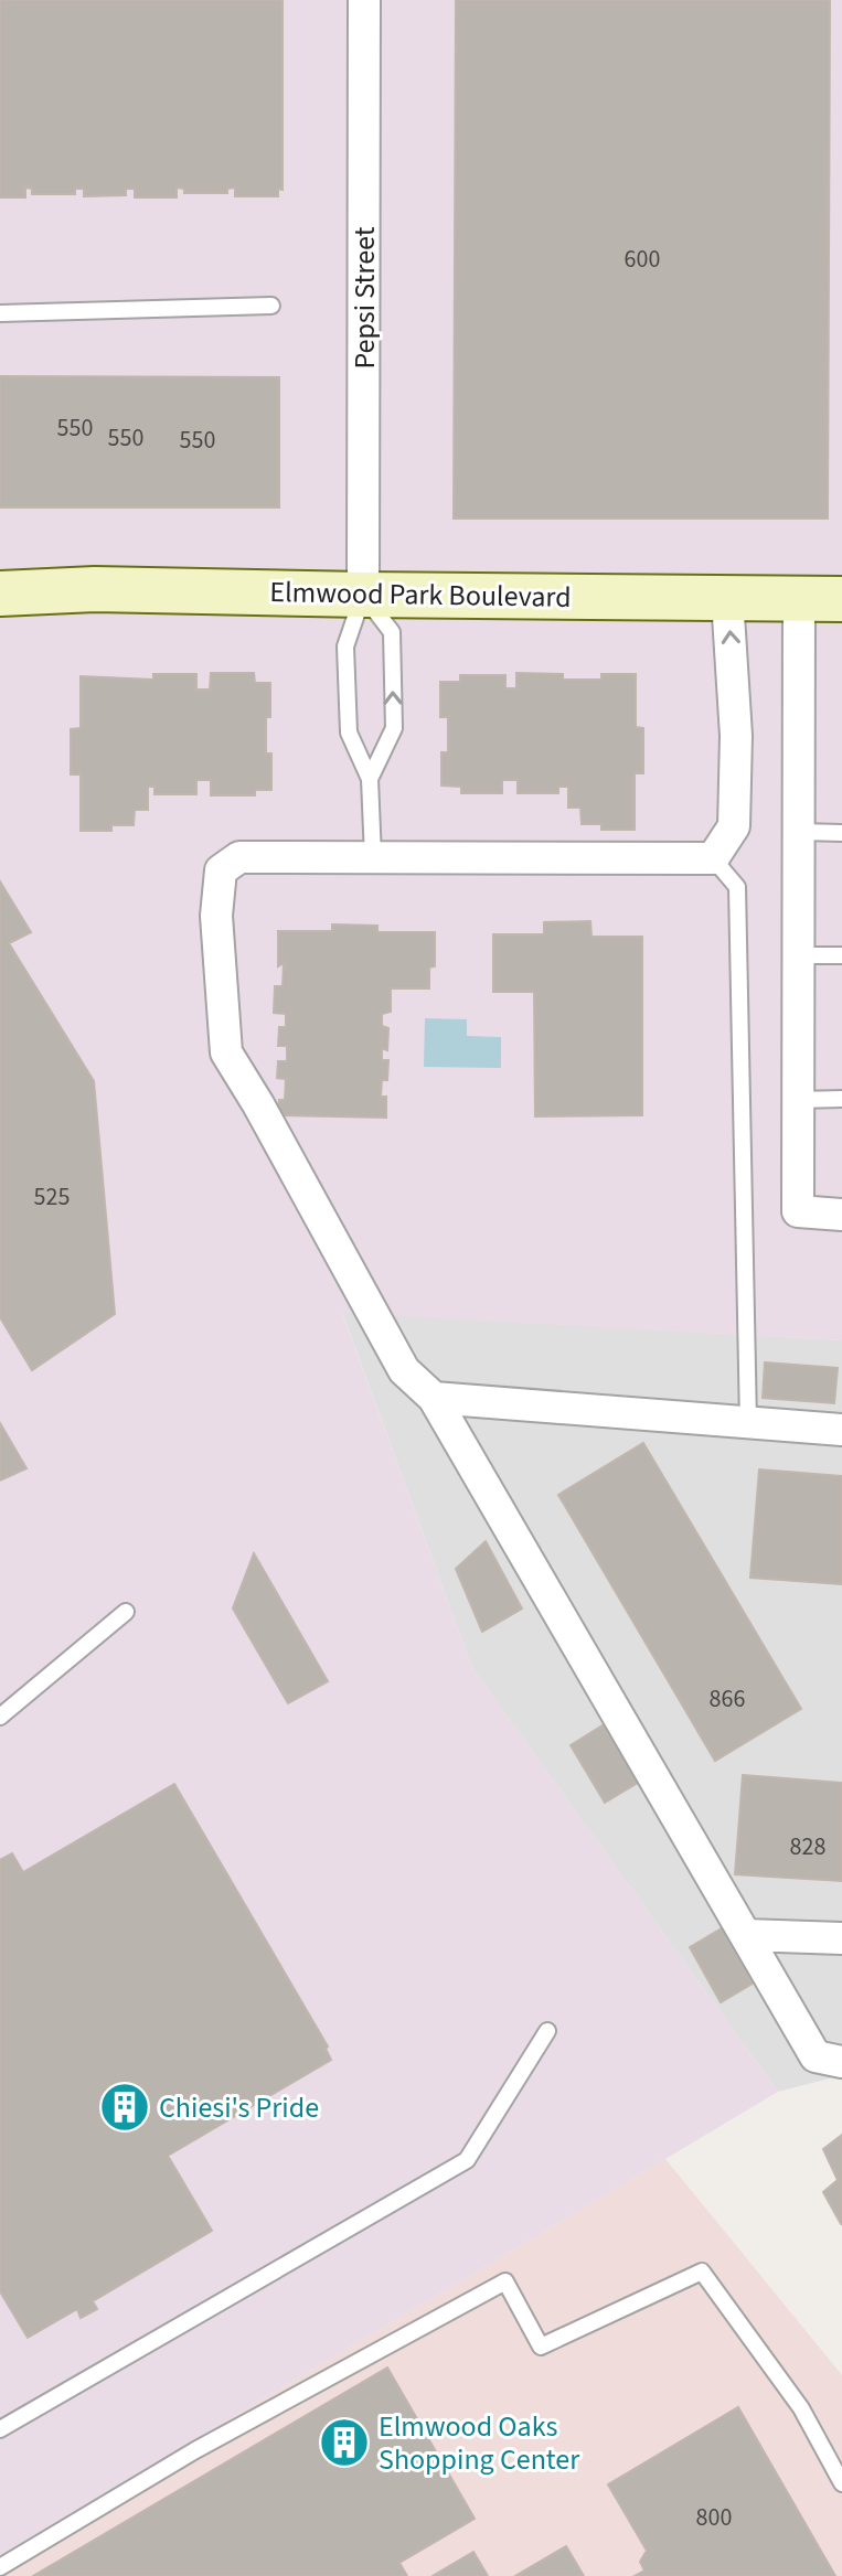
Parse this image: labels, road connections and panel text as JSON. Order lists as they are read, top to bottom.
{
  "streets": {
    "street": ["Pepsi Street", "Elmwood Park Boulevard"]
  },
  "crossings": [
    ["Pepsi Street", "Elmwood Park Boulevard"]
  ],
  "places": {
    "building": ["Chiesi's Pride", "Elmwood Oaks Shopping Center"]
  },
  "house_numbers": [
    "600",
    "550",
    "550",
    "550",
    "525",
    "866",
    "828",
    "800"
  ]
}
